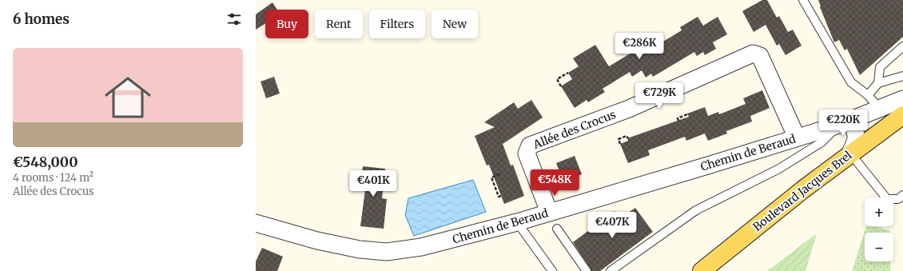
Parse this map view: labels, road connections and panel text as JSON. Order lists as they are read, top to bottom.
{
  "streets": {
    "main road": ["Boulevard Jacques Brel"],
    "street": ["Allée des Crocus", "Chemin de Beraud"]
  },
  "crossings": [
    ["Allée des Crocus", "Chemin de Beraud"]
  ],
  "page": {
    "heading": "6 homes",
    "chip": [
      "Buy",
      "Rent",
      "Filters",
      "New"
    ],
    "price": [
      "€286K",
      "€729K",
      "€220K",
      "€548K",
      "€401K",
      "€407K"
    ],
    "list": [
      {
        "name": "€548,000",
        "note": "4 rooms · 124 m² · Allée des Crocus"
      }
    ],
    "map_buttons": ["+", "−"]
  }
}
